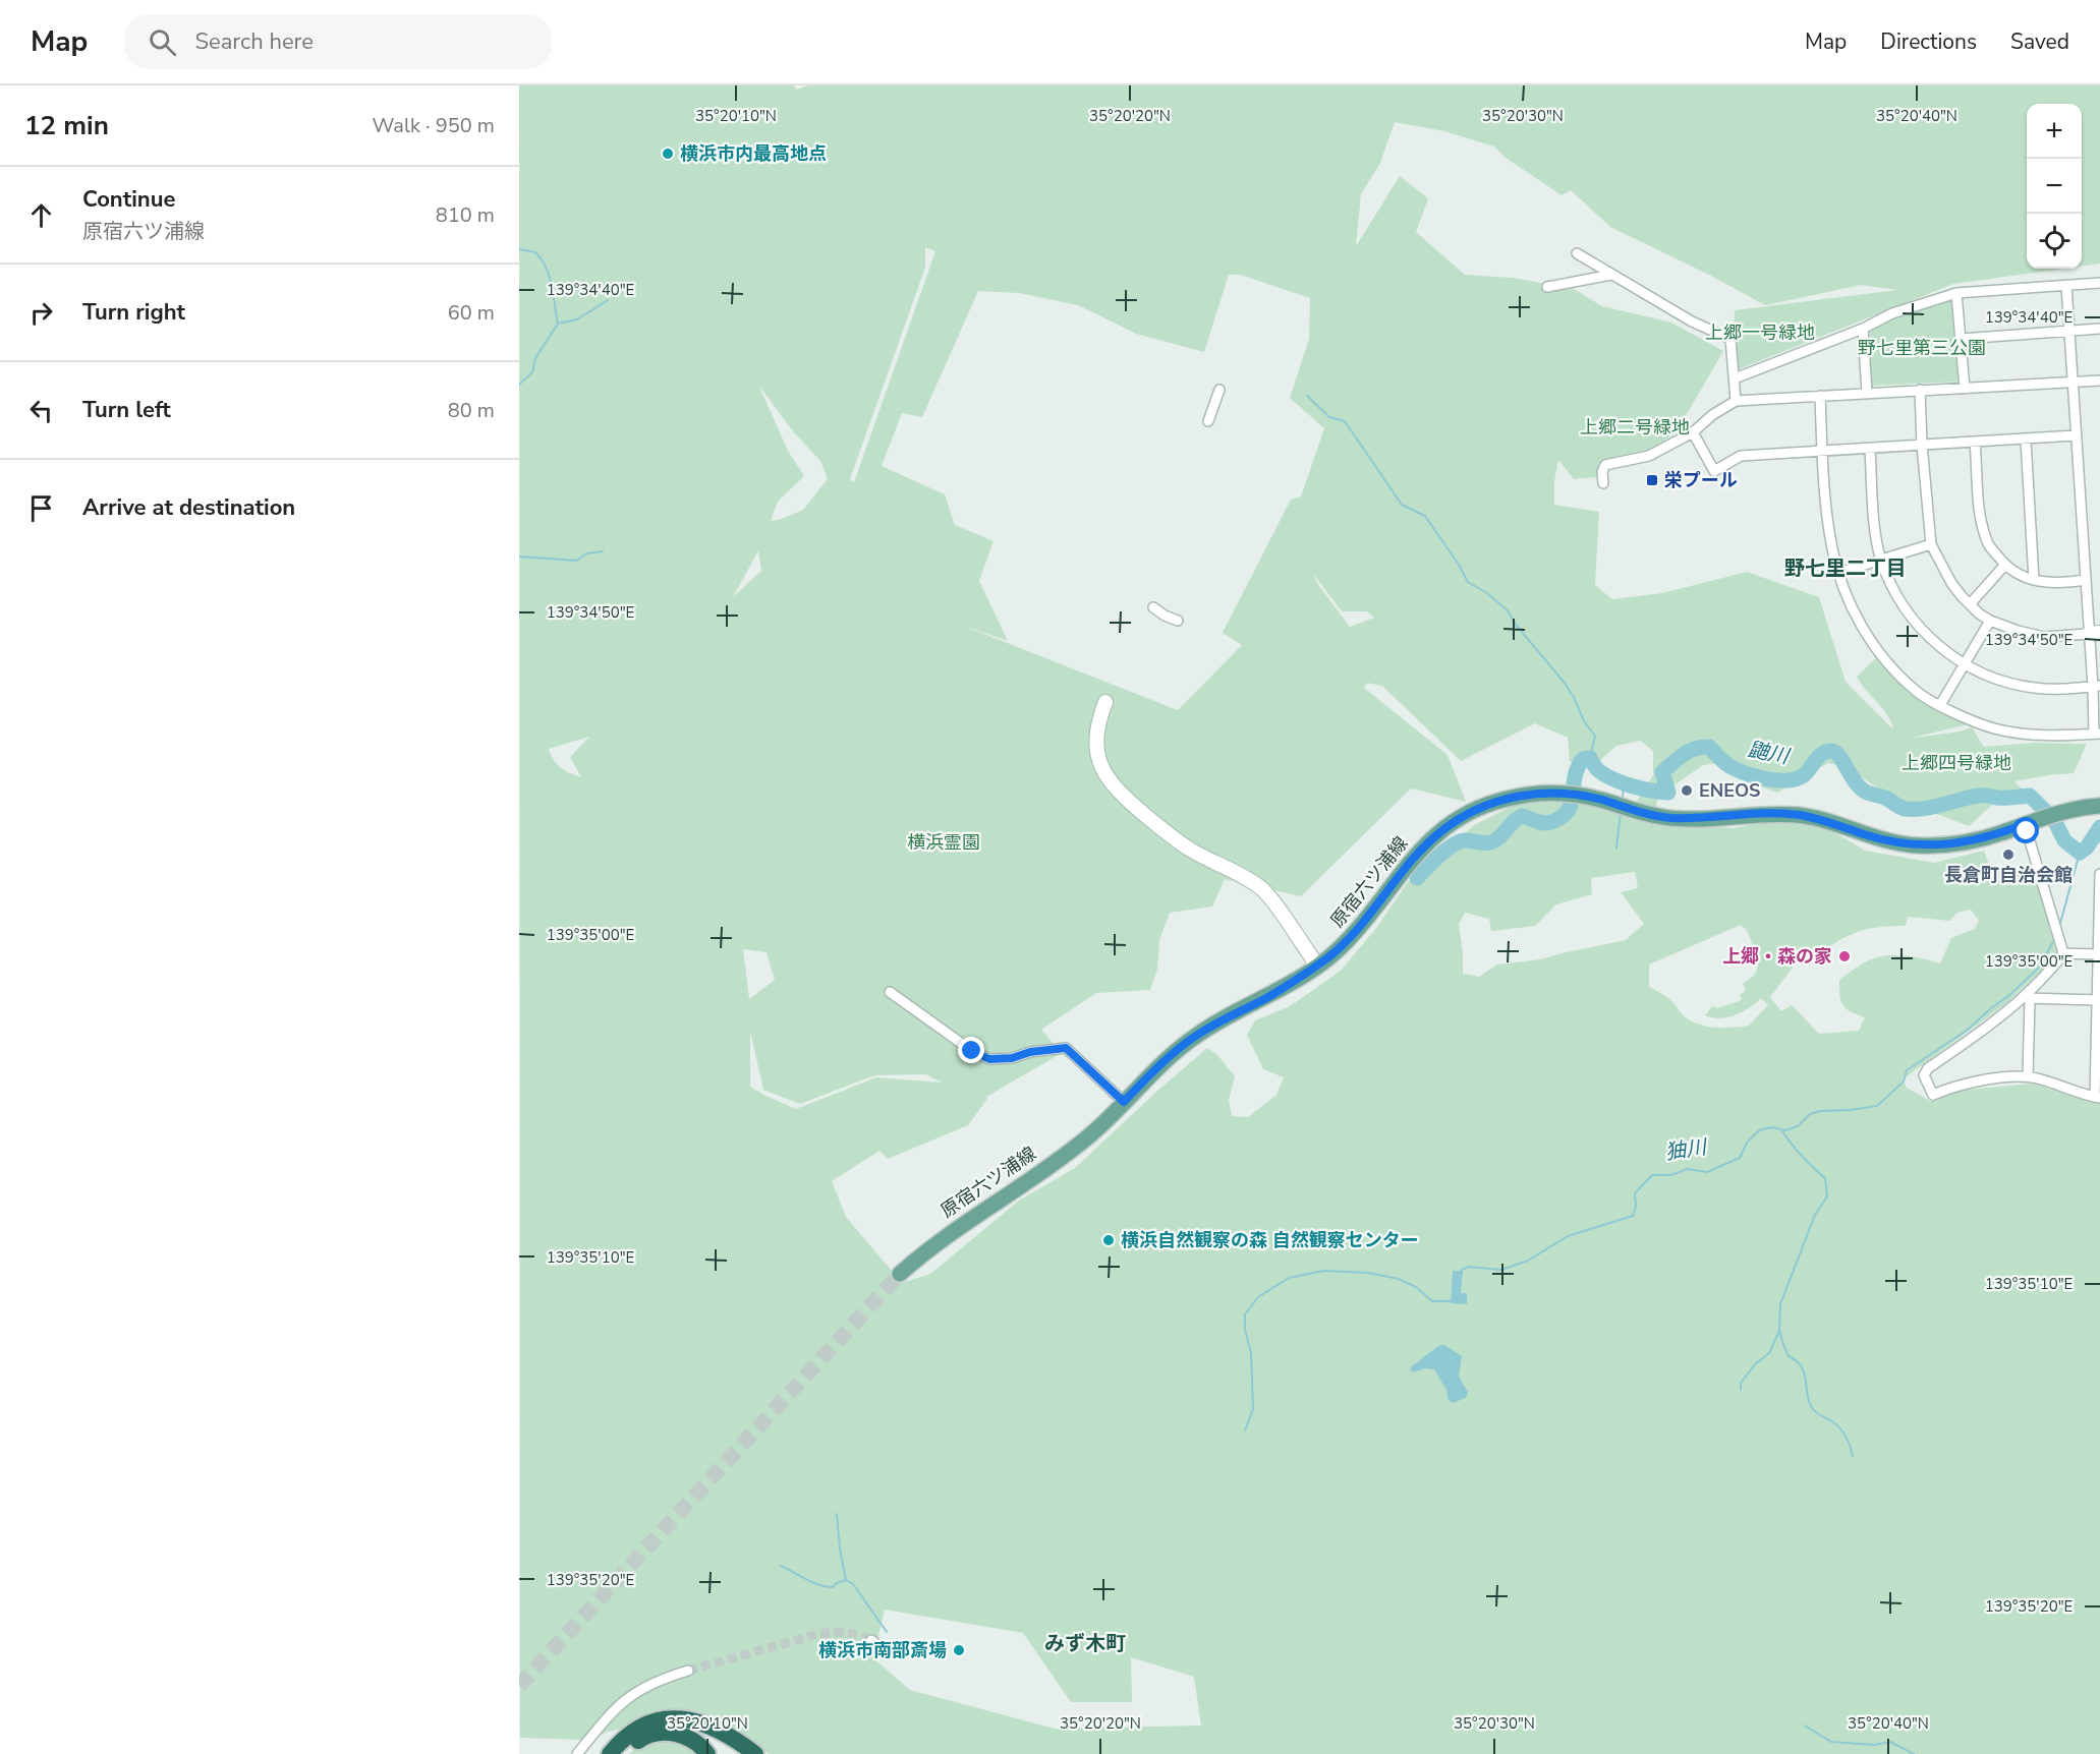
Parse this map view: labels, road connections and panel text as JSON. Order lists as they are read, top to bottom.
{
  "streets": {
    "main road": ["原宿六ツ浦線"]
  },
  "districts": ["野七里二丁目", "みず木町"],
  "water": ["鼬川", "㹨川"],
  "parks": [
    "上郷一号緑地",
    "野七里第三公園",
    "上郷二号緑地",
    "上郷四号緑地",
    "横浜霊園"
  ],
  "places": {
    "other": [
      "横浜市内最高地点",
      "ENEOS",
      "長倉町自治会館",
      "上郷・森の家",
      "横浜自然観察の森 自然観察センター",
      "横浜市南部斎場"
    ],
    "transit": ["栄プール"]
  },
  "page": {
    "header": "Map",
    "search": "Search here",
    "nav": ["Map", "Directions", "Saved"],
    "heading": ["12 min", "Walk · 950 m"],
    "map_buttons": ["+", "−"],
    "list": [
      ["Continue", "原宿六ツ浦線", "810 m"],
      ["Turn right", "60 m"],
      ["Turn left", "80 m"],
      "Arrive at destination"
    ]
  },
  "coordinates": [
    "35°20'10\"N",
    "35°20'20\"N",
    "35°20'30\"N",
    "35°20'40\"N",
    "139°34'40\"E",
    "139°34'50\"E",
    "139°35'00\"E",
    "139°35'10\"E",
    "139°35'20\"E"
  ]
}
